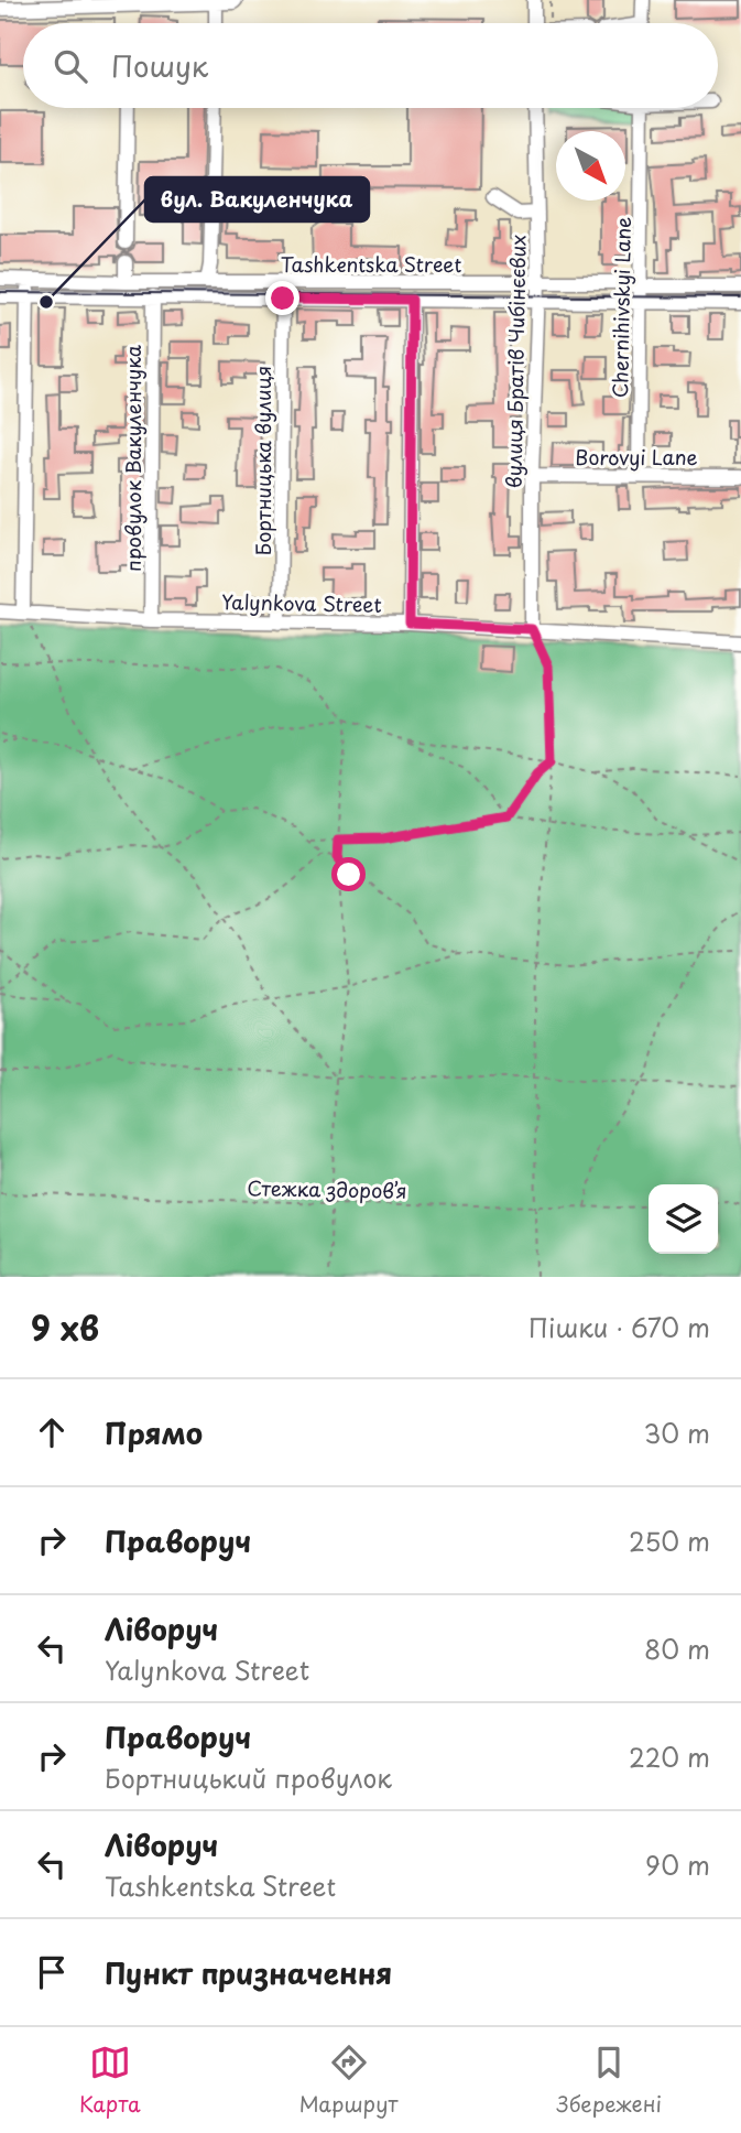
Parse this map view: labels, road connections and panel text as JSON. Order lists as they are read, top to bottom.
{
  "streets": {
    "street": [
      "Tashkentska Street",
      "Chernihivskyi Lane",
      "вулиця Братів Чибінєєвих",
      "Borovyi Lane",
      "провулок Вакуленчука",
      "Бортницька вулиця",
      "Yalynkova Street"
    ],
    "path": ["Стежка здоров’я"]
  },
  "crossings": [
    ["Tashkentska Street", "Chernihivskyi Lane"],
    ["Tashkentska Street", "вулиця Братів Чибінєєвих"],
    ["Tashkentska Street", "провулок Вакуленчука"],
    ["Tashkentska Street", "Бортницька вулиця"],
    ["Chernihivskyi Lane", "Borovyi Lane"],
    ["вулиця Братів Чибінєєвих", "Borovyi Lane"],
    ["вулиця Братів Чибінєєвих", "Yalynkova Street"],
    ["провулок Вакуленчука", "Yalynkova Street"],
    ["Бортницька вулиця", "Yalynkova Street"]
  ],
  "places": ["вул. Вакуленчука"],
  "north": "bottom right",
  "page": {
    "search": "Пошук",
    "heading": ["9 хв", "Пішки · 670 m"],
    "list": [
      ["Прямо", "30 m"],
      ["Праворуч", "250 m"],
      ["Ліворуч", "Yalynkova Street", "80 m"],
      ["Праворуч", "Бортницький провулок", "220 m"],
      ["Ліворуч", "Tashkentska Street", "90 m"],
      "Пункт призначення"
    ],
    "nav": ["Карта", "Маршрут", "Збережені"]
  }
}
